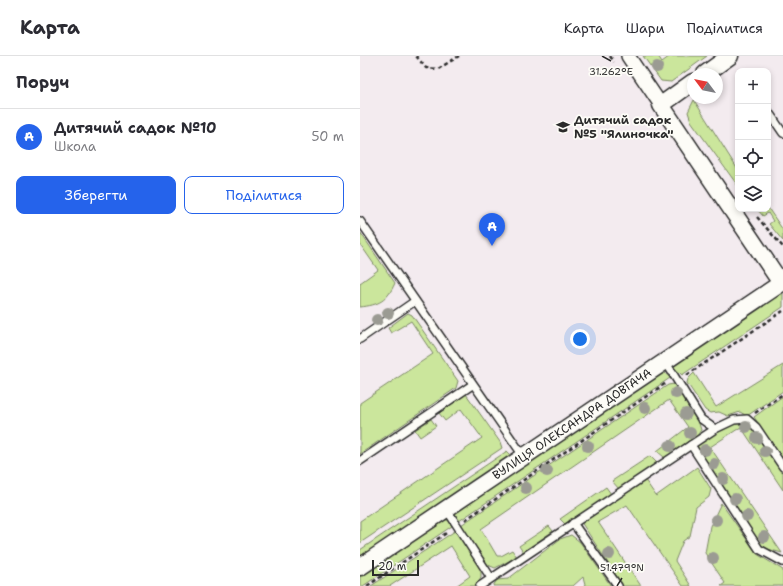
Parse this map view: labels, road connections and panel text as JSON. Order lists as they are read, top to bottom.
{
  "streets": {
    "street": ["ВУЛИЦЯ ОЛЕКСАНДРА ДОВГАЧА"]
  },
  "places": {
    "school or university": ["Дитячий садок №5 \"Ялиночка\""]
  },
  "scale_bar": "20 m",
  "north": "top left",
  "page": {
    "header": "Карта",
    "nav": ["Карта", "Шари", "Поділитися"],
    "heading": "Поруч",
    "map_buttons": ["+", "−"],
    "list": [
      {
        "mark": "A",
        "name": "Дитячий садок №10",
        "note": "Школа",
        "value": "50 m"
      }
    ],
    "buttons": ["Зберегти", "Поділитися"],
    "pins": "A",
    "scale": "20 m"
  },
  "coordinates": ["31.262°E", "51.479°N"]
}
